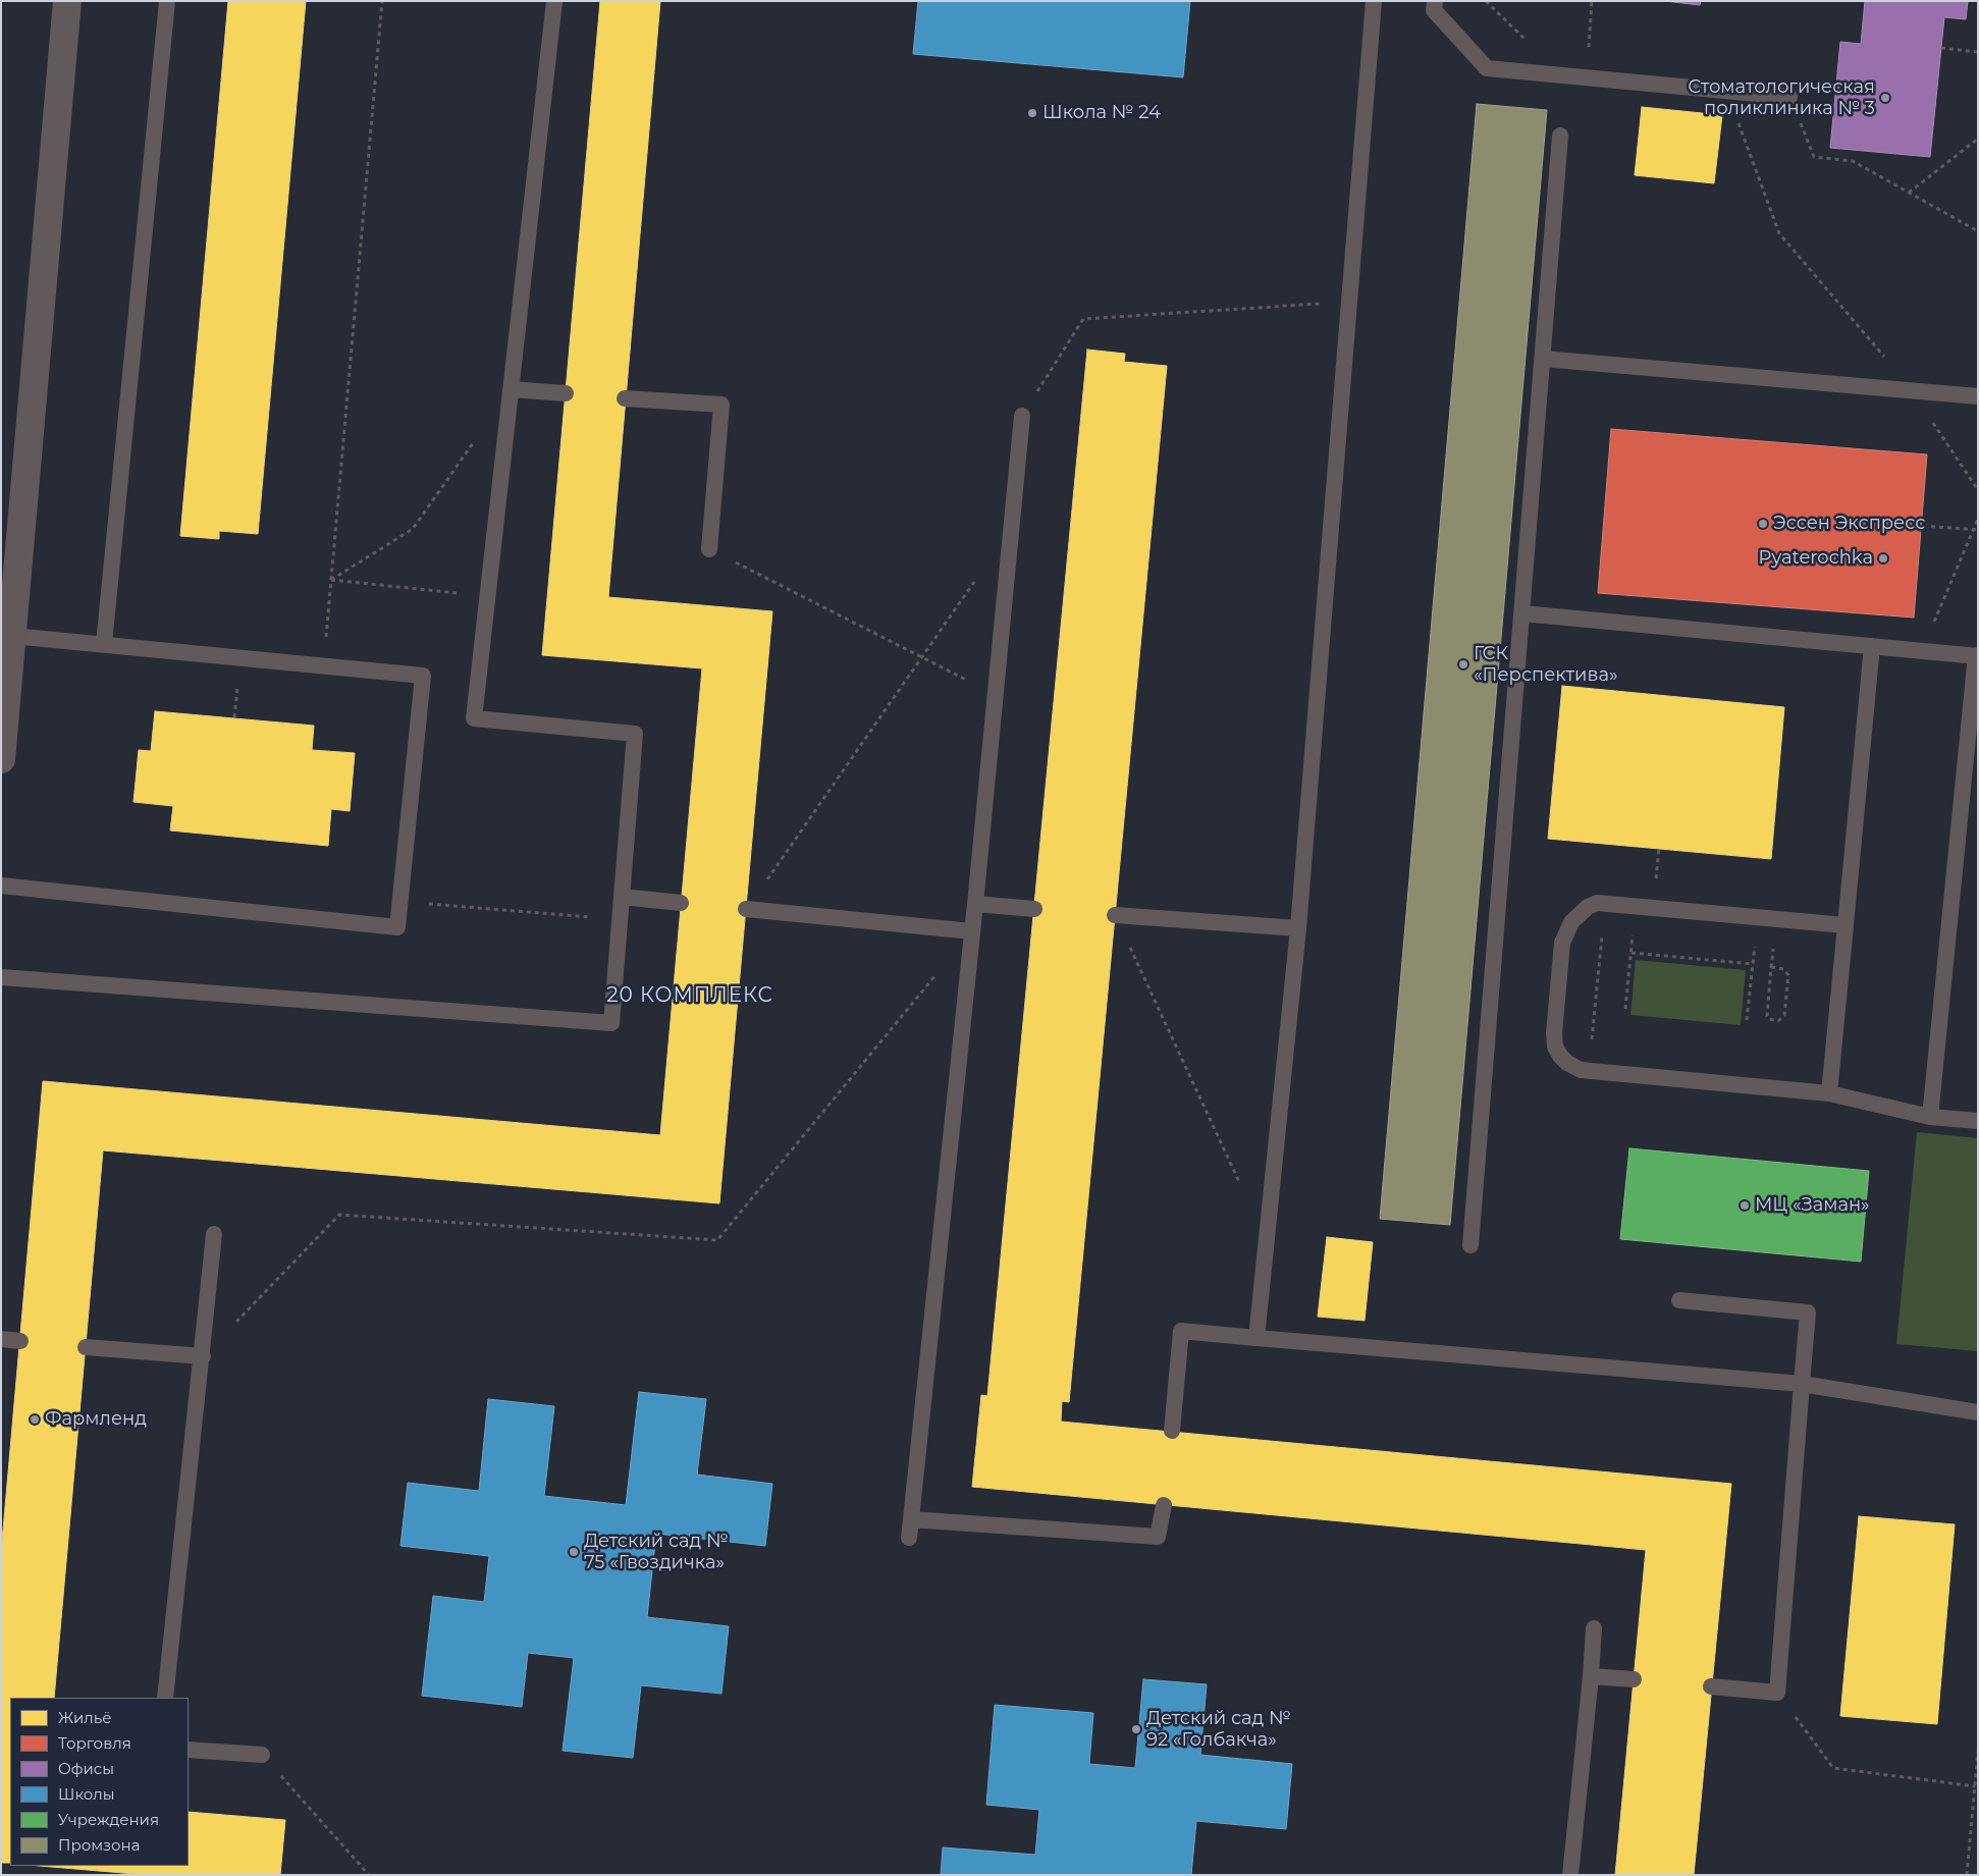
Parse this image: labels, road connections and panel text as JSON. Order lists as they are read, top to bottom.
{
  "districts": ["20 КОМПЛЕКС"],
  "places": [
    "Стоматологическая поликлиника № 3",
    "Школа № 24",
    "Эссен Экспресс",
    "Pyaterochka",
    "ГСК «Перспектива»",
    "МЦ «Заман»",
    "Фармленд",
    "Детский сад № 75 «Гвоздичка»",
    "Детский сад № 92 «Голбакча»"
  ],
  "legend": [
    "Жильё",
    "Торговля",
    "Офисы",
    "Школы",
    "Учреждения",
    "Промзона"
  ]
}
